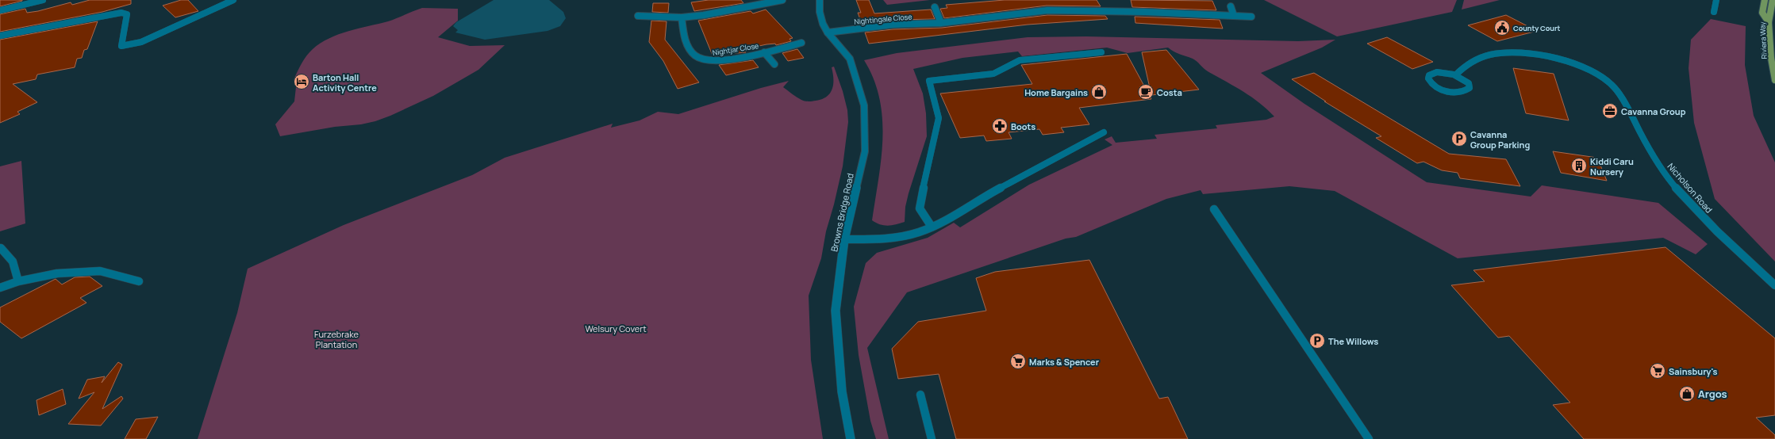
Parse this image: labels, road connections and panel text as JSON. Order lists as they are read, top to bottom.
{
  "streets": {
    "main road": ["Riviera Way"],
    "street": ["Nightingale Close", "Nightjar Close", "Browns Bridge Road"],
    "lane": ["Nicholson Road"]
  },
  "crossings": [
    ["Nightingale Close", "Browns Bridge Road"]
  ],
  "parks": ["Welsury Covert", "Furzebrake Plantation"],
  "places": {
    "public building": ["County Court"],
    "hotel": ["Barton Hall Activity Centre"],
    "shop": ["Home Bargains", "Argos"],
    "cafe": ["Costa"],
    "office": ["Cavanna Group"],
    "pharmacy": ["Boots"],
    "parking": ["Cavanna Group Parking", "The Willows"],
    "building": ["Kiddi Caru Nursery"],
    "supermarket": ["Marks & Spencer", "Sainsbury's"]
  }
}
